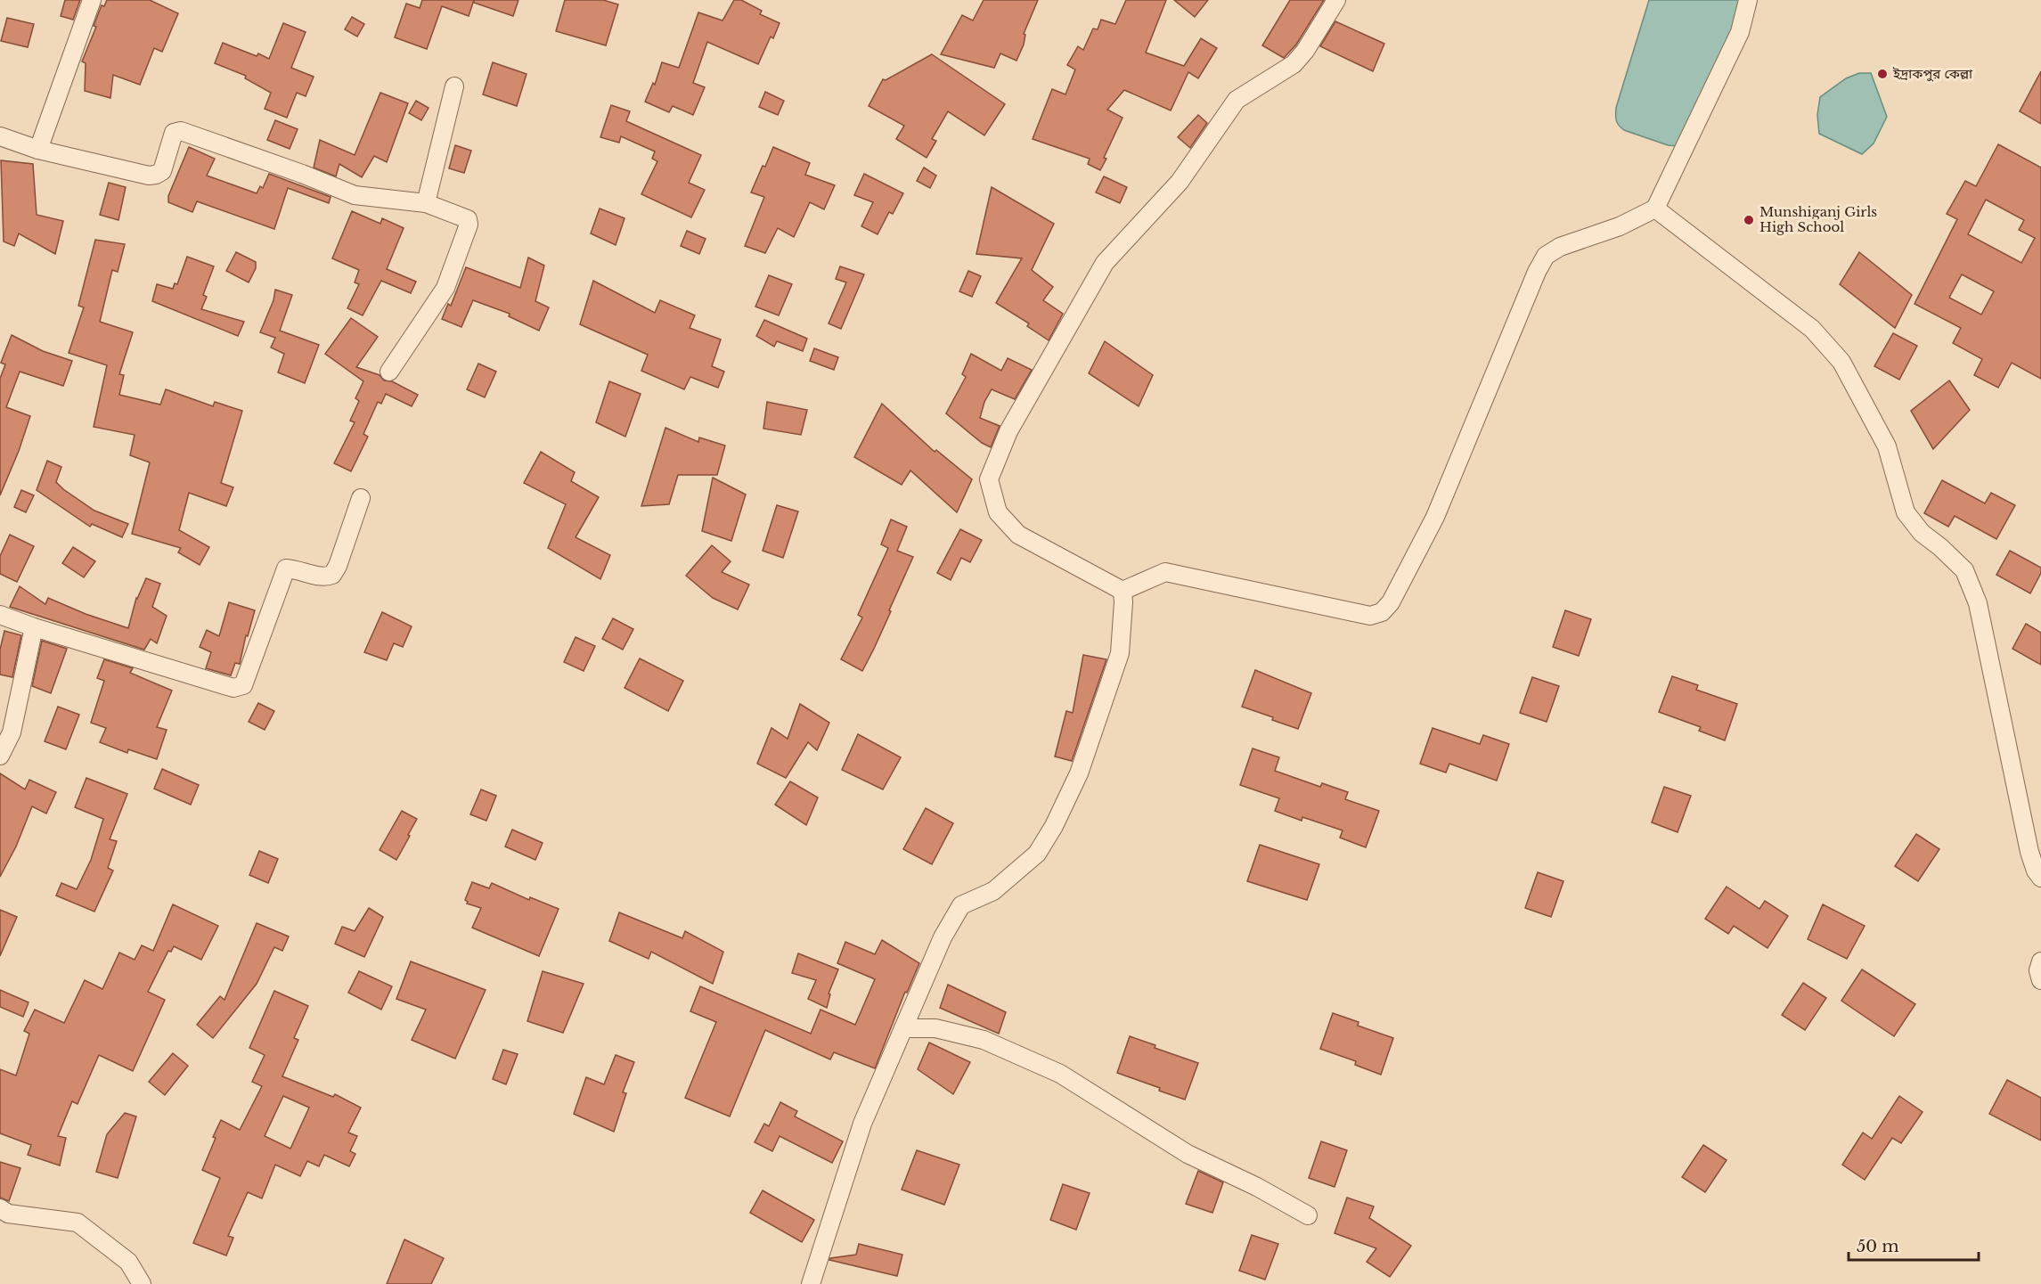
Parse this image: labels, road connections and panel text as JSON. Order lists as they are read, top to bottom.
{
  "places": ["ইদ্রাকপুর কেল্লা", "Munshiganj Girls High School"],
  "scale_bar": "50 m"
}
